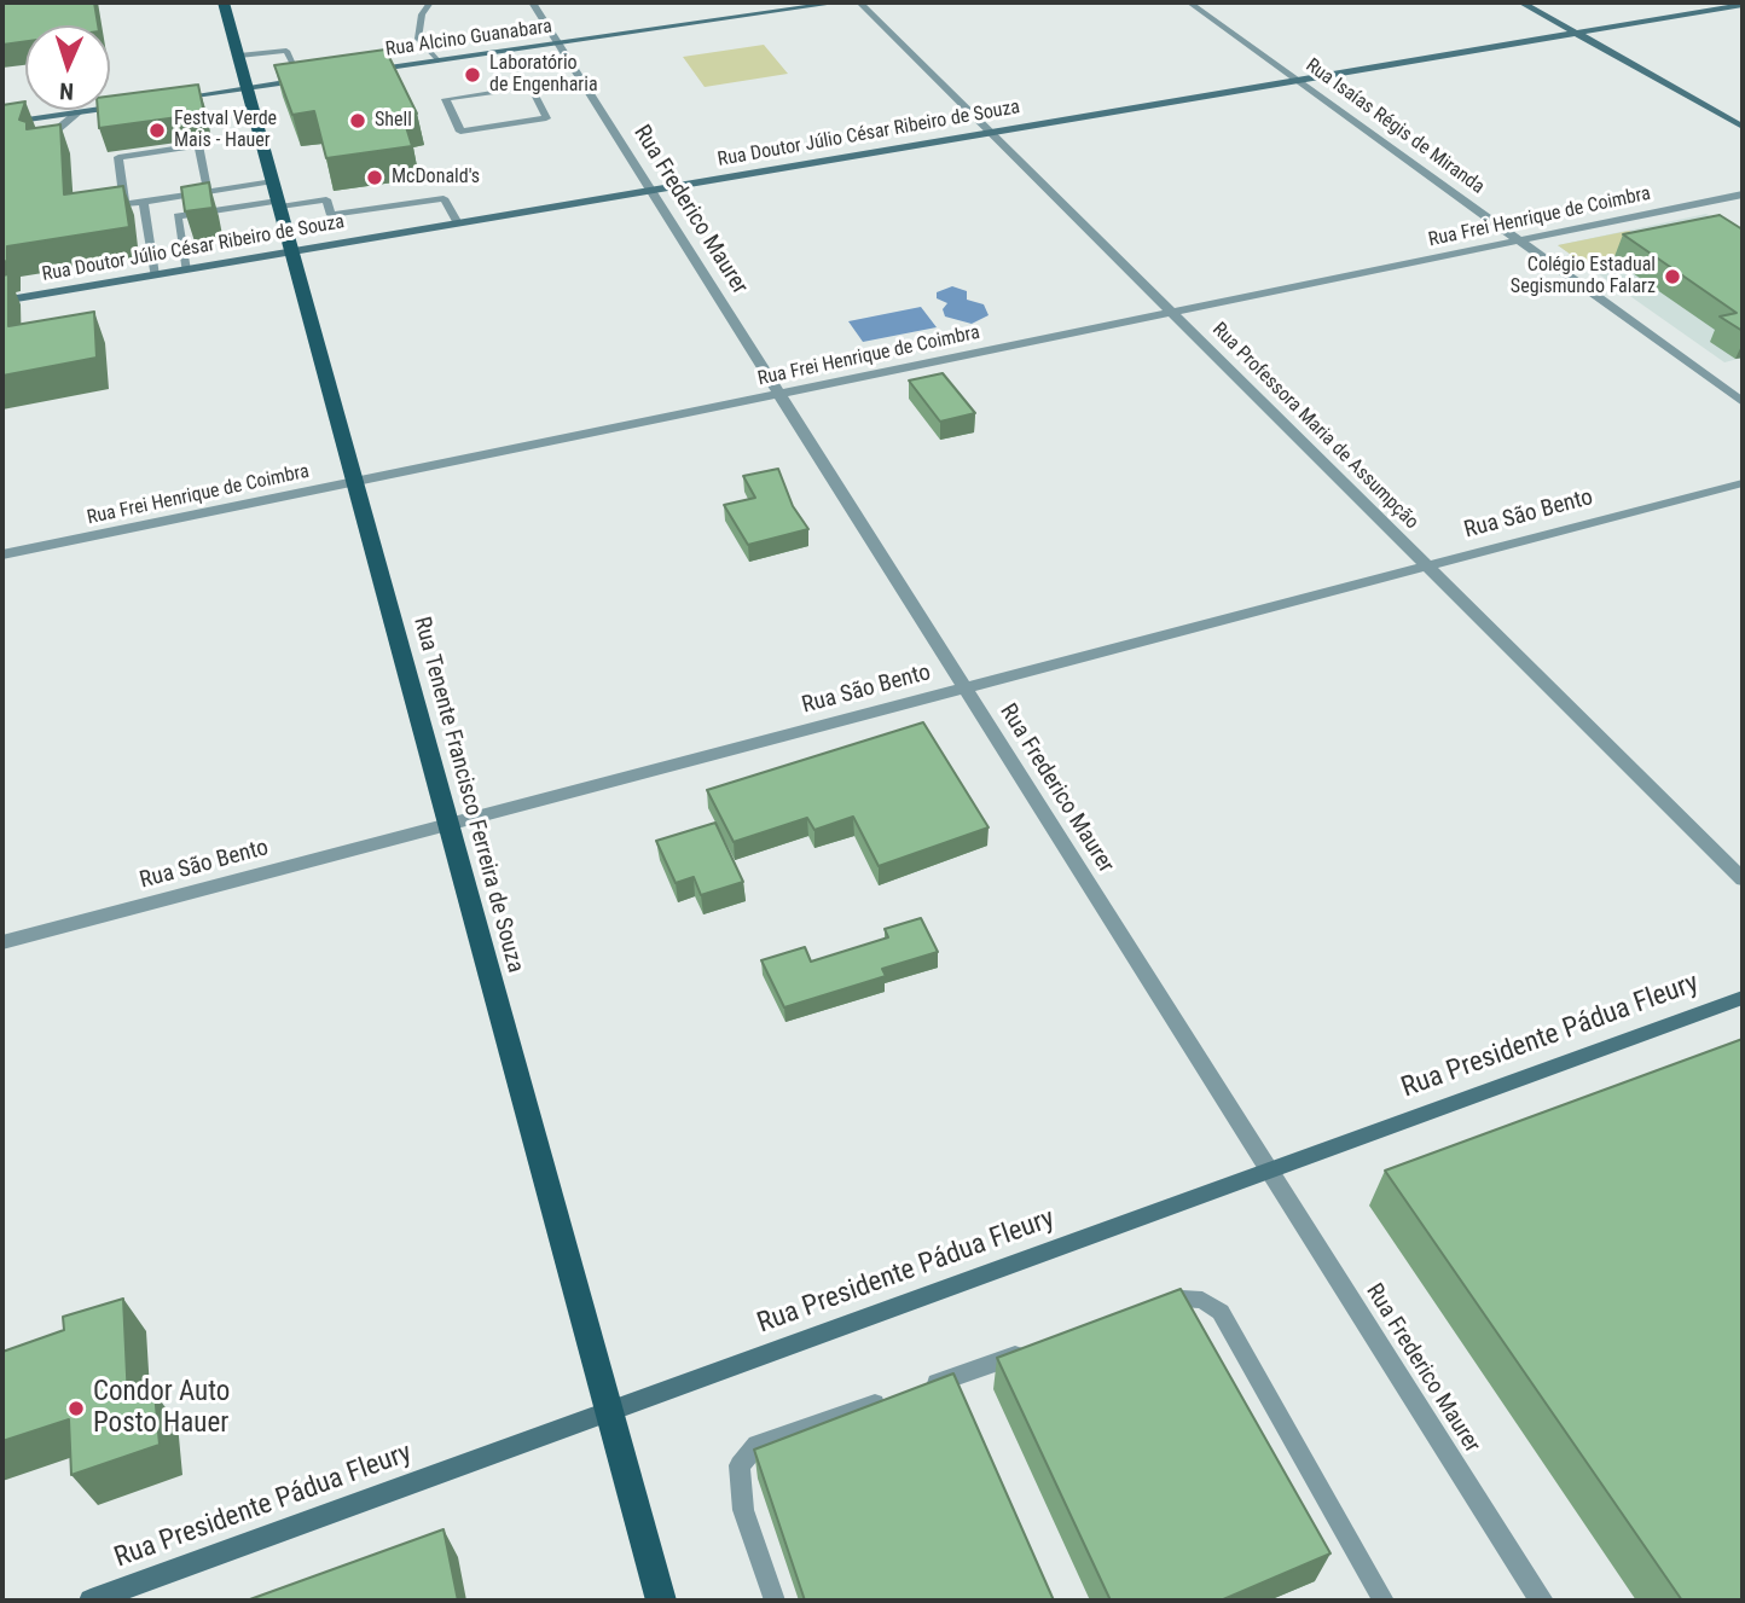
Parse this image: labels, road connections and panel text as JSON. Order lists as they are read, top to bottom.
{
  "streets": {
    "main road": [
      "Rua Alcino Guanabara",
      "Rua Doutor Júlio César Ribeiro de Souza",
      "Rua Tenente Francisco Ferreira de Souza",
      "Rua Presidente Pádua Fleury"
    ],
    "street": [
      "Rua Isaías Régis de Miranda",
      "Rua Frederico Maurer",
      "Rua Frei Henrique de Coimbra",
      "Rua Professora Maria de Assumpção",
      "Rua São Bento"
    ]
  },
  "crossings": [
    ["Rua Alcino Guanabara", "Rua Frederico Maurer"],
    ["Rua Isaías Régis de Miranda", "Rua Doutor Júlio César Ribeiro de Souza"],
    ["Rua Isaías Régis de Miranda", "Rua Frei Henrique de Coimbra"],
    ["Rua Doutor Júlio César Ribeiro de Souza", "Rua Frederico Maurer"],
    ["Rua Doutor Júlio César Ribeiro de Souza", "Rua Professora Maria de Assumpção"],
    ["Rua Doutor Júlio César Ribeiro de Souza", "Rua Tenente Francisco Ferreira de Souza"],
    ["Rua Frederico Maurer", "Rua Frei Henrique de Coimbra"],
    ["Rua Frederico Maurer", "Rua São Bento"],
    ["Rua Frederico Maurer", "Rua Presidente Pádua Fleury"],
    ["Rua Frei Henrique de Coimbra", "Rua Professora Maria de Assumpção"],
    ["Rua Frei Henrique de Coimbra", "Rua Tenente Francisco Ferreira de Souza"],
    ["Rua Professora Maria de Assumpção", "Rua São Bento"],
    ["Rua São Bento", "Rua Tenente Francisco Ferreira de Souza"],
    ["Rua Tenente Francisco Ferreira de Souza", "Rua Presidente Pádua Fleury"]
  ],
  "places": [
    "Laboratório de Engenharia",
    "Shell",
    "Festval Verde Mais - Hauer",
    "McDonald's",
    "Colégio Estadual Segismundo Falarz",
    "Condor Auto Posto Hauer"
  ],
  "north": "bottom"
}
